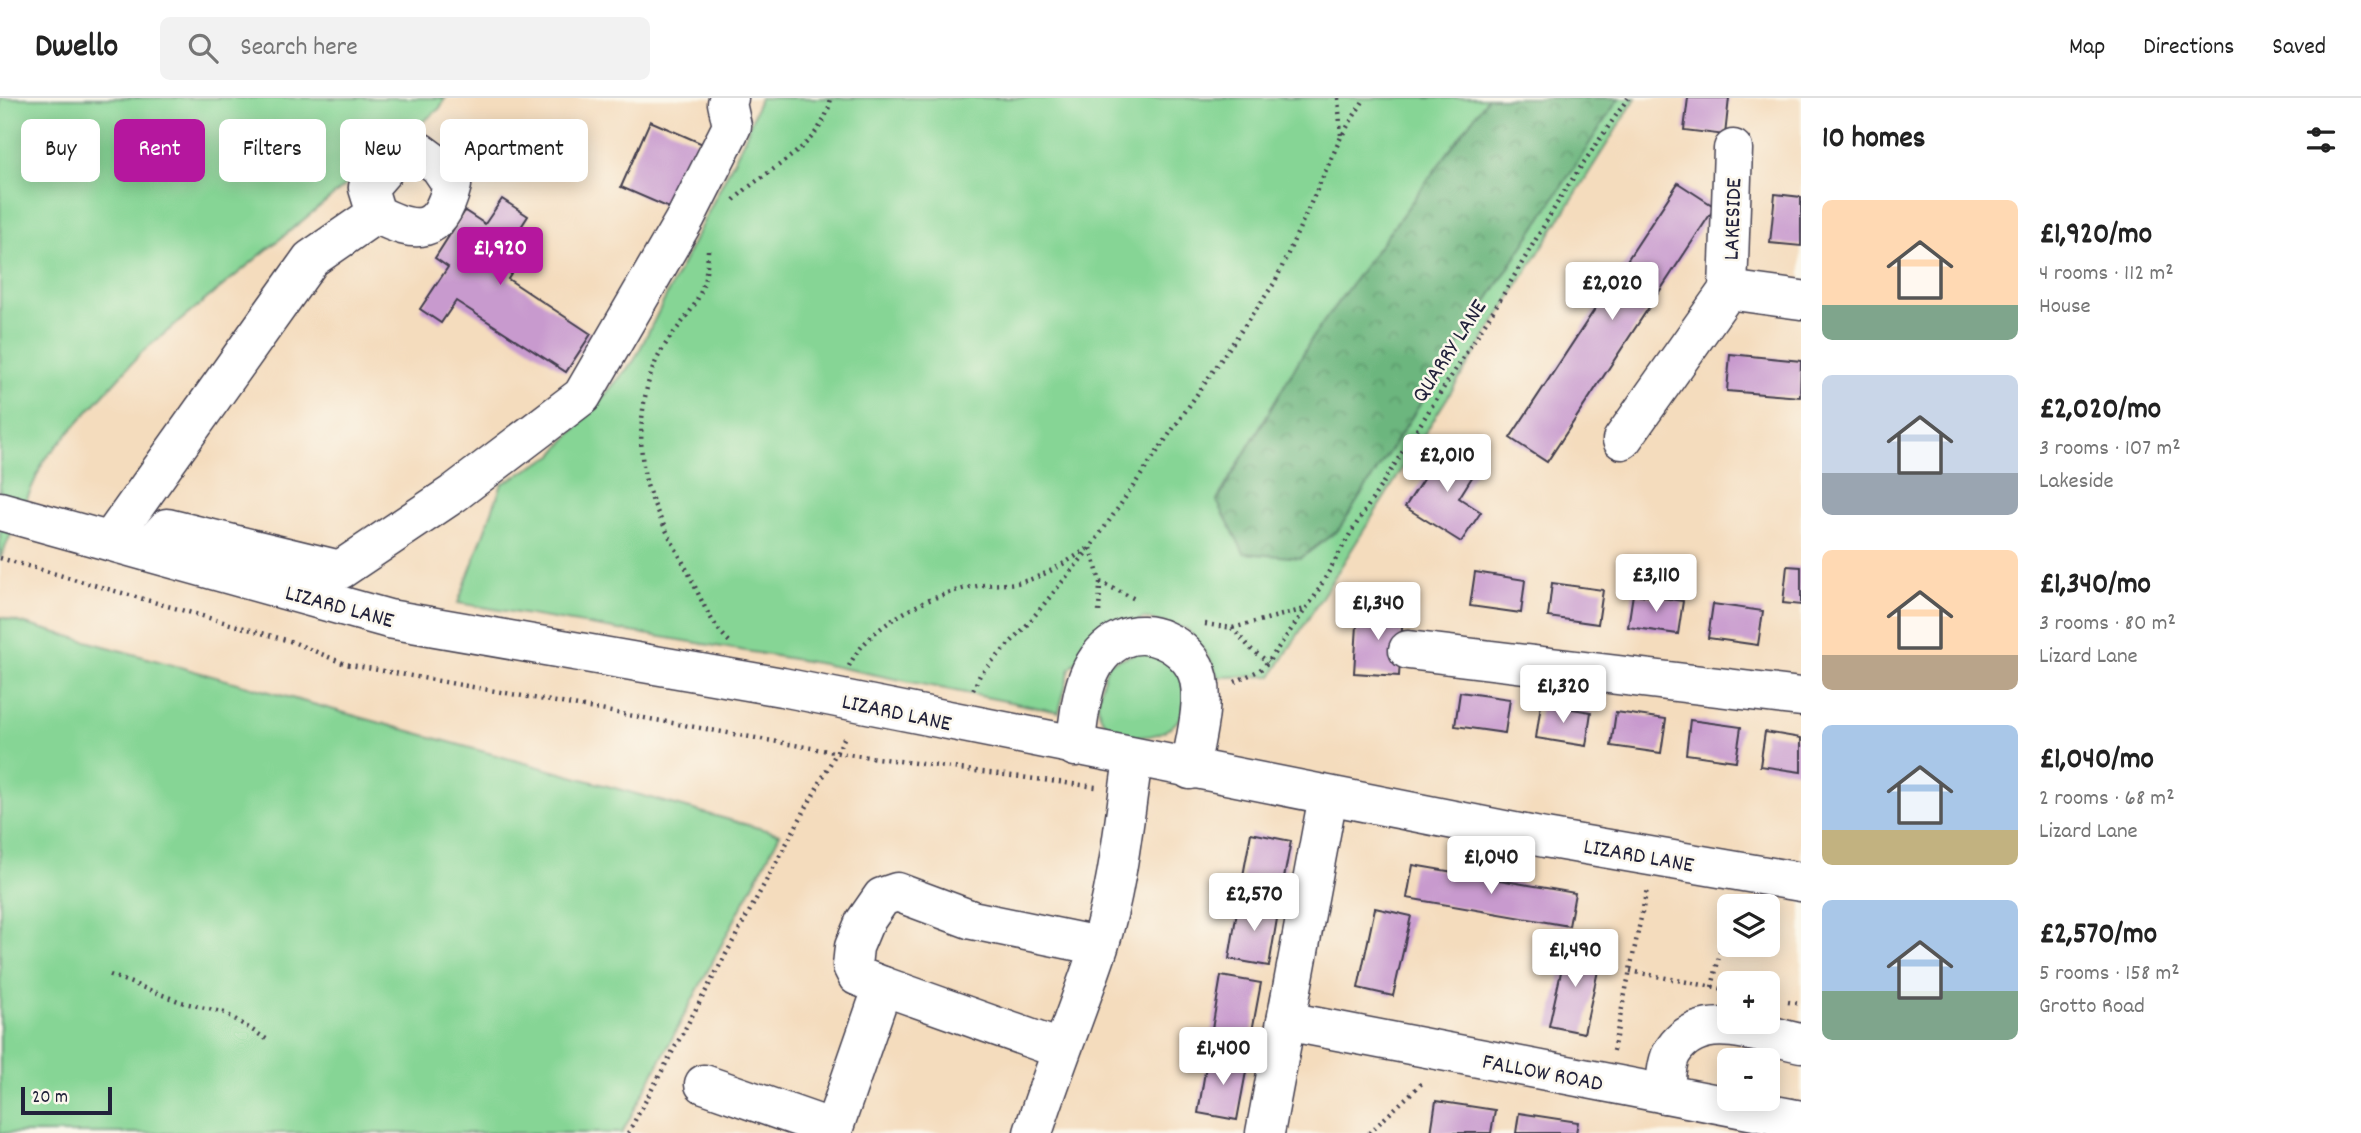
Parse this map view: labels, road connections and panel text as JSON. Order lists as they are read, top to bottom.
{
  "streets": {
    "street": ["LAKESIDE", "LIZARD LANE", "FALLOW ROAD"],
    "path": ["QUARRY LANE"]
  },
  "crossings": [
    ["QUARRY LANE", "LIZARD LANE"]
  ],
  "scale_bar": "20 m",
  "page": {
    "header": "Dwello",
    "search": "Search here",
    "nav": ["Map", "Directions", "Saved"],
    "heading": "10 homes",
    "chip": [
      "Buy",
      "Rent",
      "Filters",
      "New",
      "Apartment"
    ],
    "list": [
      {
        "name": "£1,920/mo",
        "note": "4 rooms · 112 m² · House"
      },
      {
        "name": "£2,020/mo",
        "note": "3 rooms · 107 m² · Lakeside"
      },
      {
        "name": "£1,340/mo",
        "note": "3 rooms · 80 m² · Lizard Lane"
      },
      {
        "name": "£1,040/mo",
        "note": "2 rooms · 68 m² · Lizard Lane"
      },
      {
        "name": "£2,570/mo",
        "note": "5 rooms · 158 m² · Grotto Road"
      }
    ],
    "price": [
      "£1,920",
      "£2,020",
      "£2,010",
      "£3,110",
      "£1,340",
      "£1,320",
      "£1,040",
      "£2,570",
      "£1,490",
      "£1,400"
    ],
    "map_buttons": ["+", "−"],
    "scale": "20 m"
  }
}
